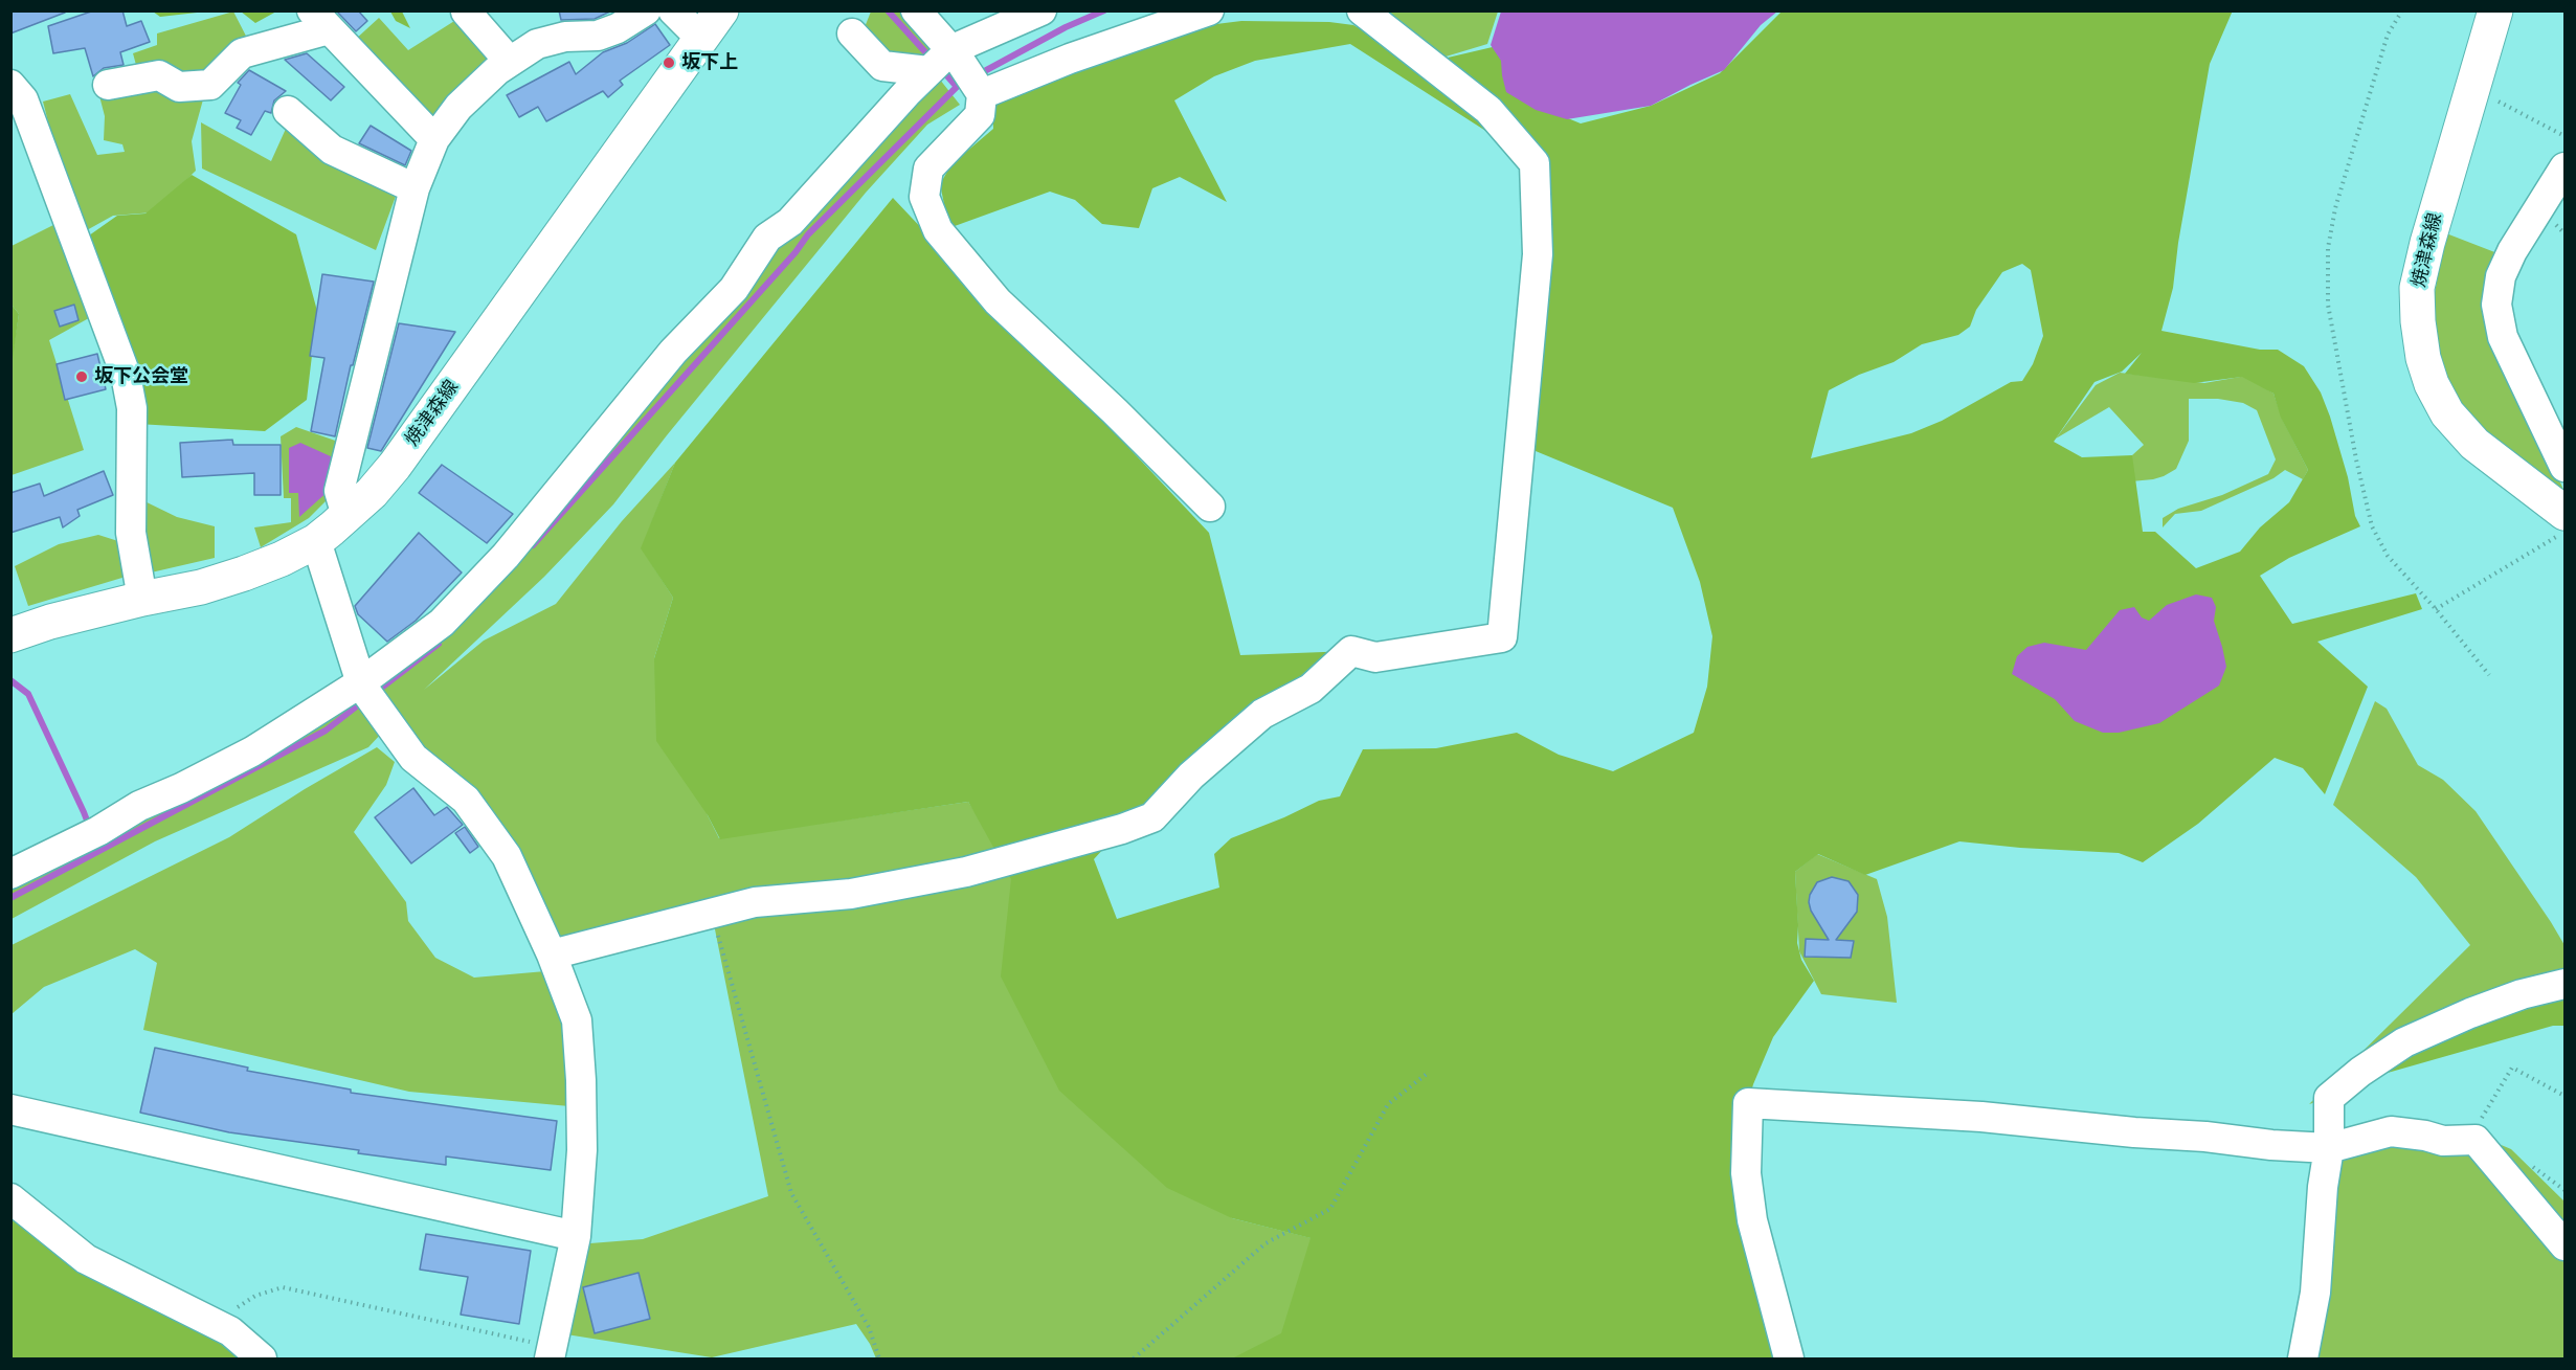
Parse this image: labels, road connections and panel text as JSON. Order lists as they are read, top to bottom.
{
  "streets": {
    "main road": ["焼津森線"]
  },
  "places": ["坂下上", "坂下公会堂"]
}
